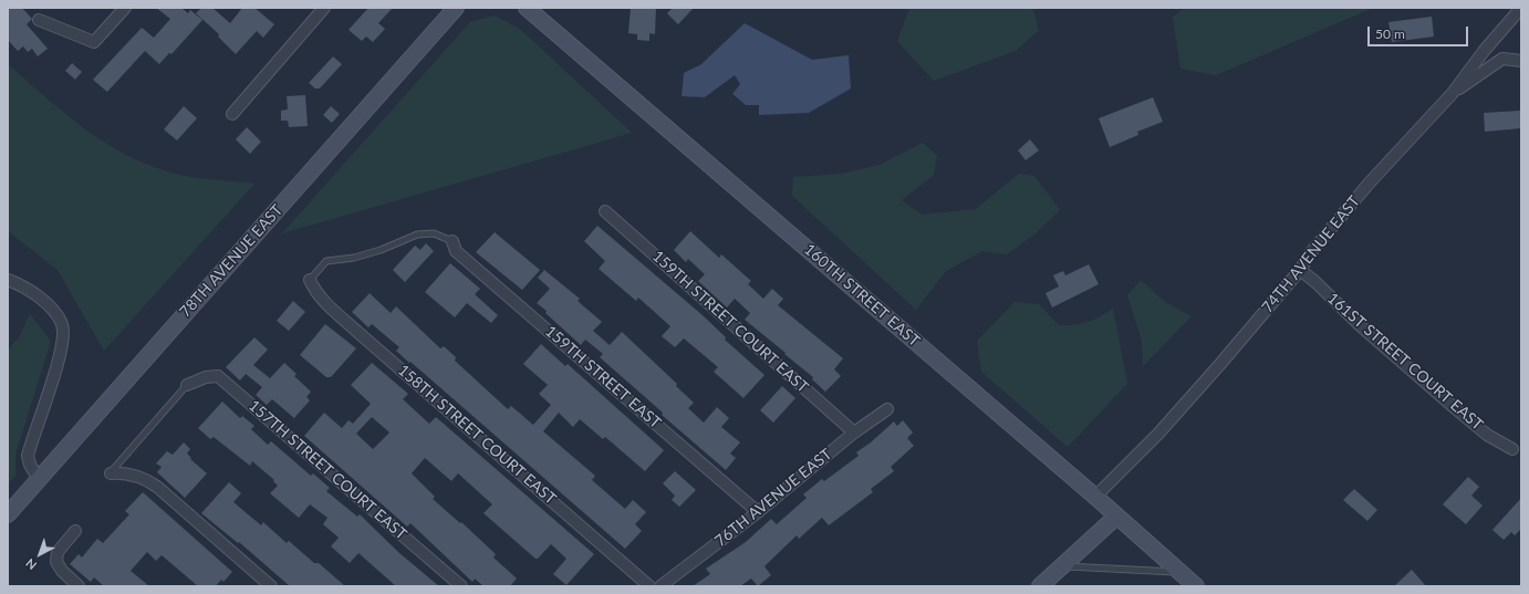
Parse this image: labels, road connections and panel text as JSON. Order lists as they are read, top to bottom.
{
  "streets": {
    "main road": ["78TH AVENUE EAST", "160TH STREET EAST"],
    "street": [
      "74TH AVENUE EAST",
      "159TH STREET COURT EAST",
      "161ST STREET COURT EAST",
      "159TH STREET EAST",
      "158TH STREET COURT EAST",
      "157TH STREET COURT EAST",
      "76TH AVENUE EAST"
    ]
  },
  "crossings": [
    ["74TH AVENUE EAST", "160TH STREET EAST"],
    ["74TH AVENUE EAST", "161ST STREET COURT EAST"],
    ["159TH STREET COURT EAST", "76TH AVENUE EAST"],
    ["159TH STREET EAST", "76TH AVENUE EAST"]
  ],
  "scale_bar": "50 m",
  "north": "bottom left"
}
